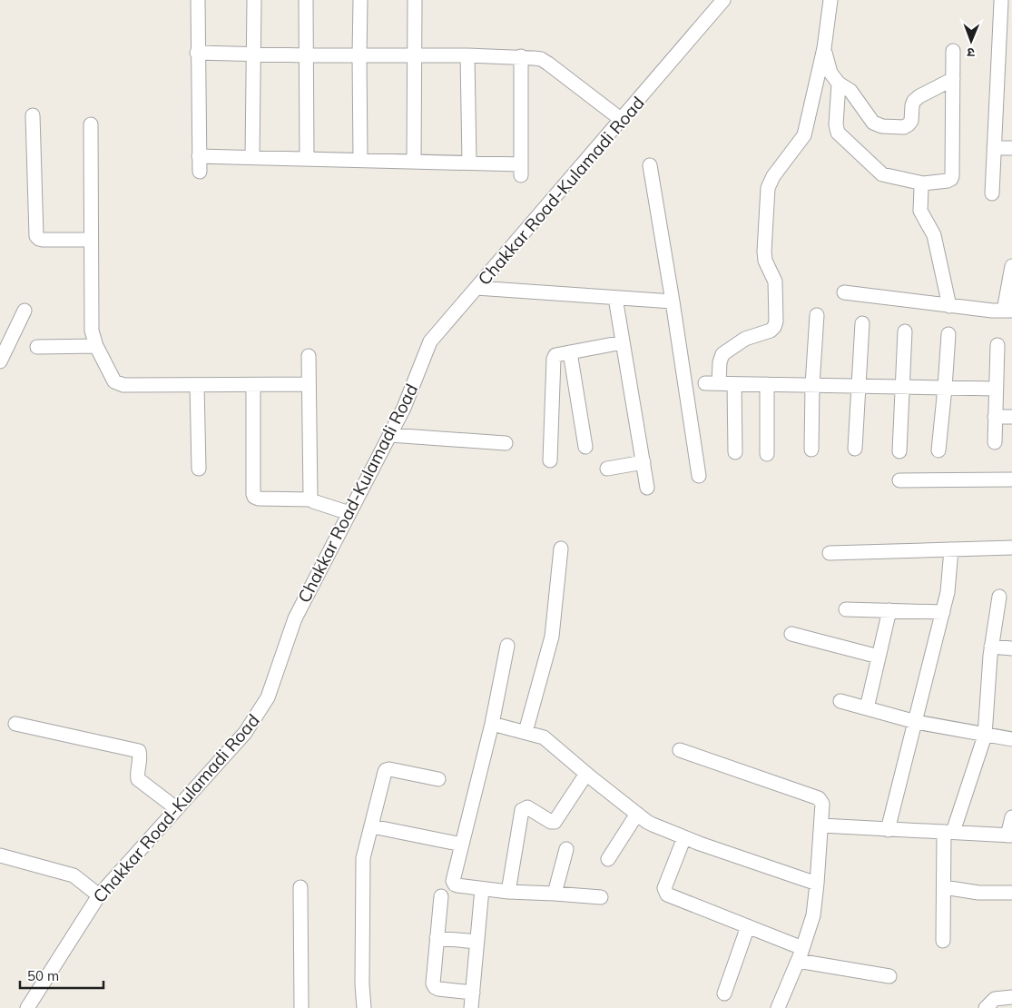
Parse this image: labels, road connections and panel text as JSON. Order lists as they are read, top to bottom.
{
  "streets": {
    "street": ["Chakkar Road-Kulamadi Road"]
  },
  "scale_bar": "50 m",
  "north": "bottom"
}
